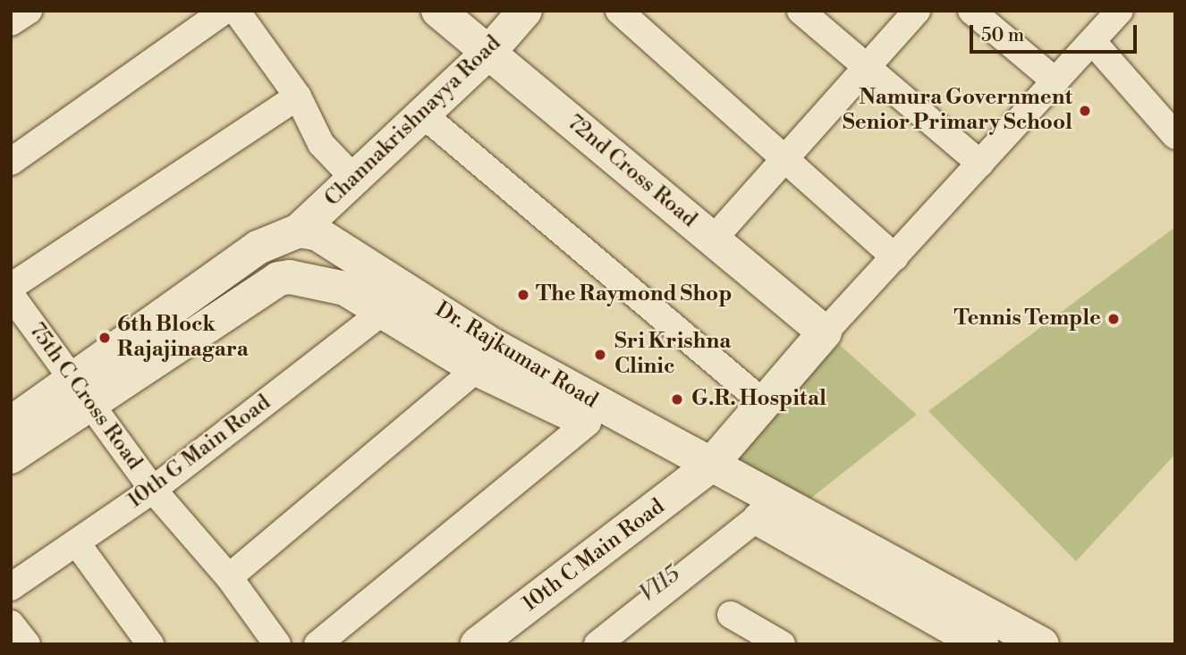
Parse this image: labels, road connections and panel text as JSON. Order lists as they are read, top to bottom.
{
  "streets": {
    "main road": [
      "Channakrishnayya Road",
      "72nd Cross Road",
      "Dr. Rajkumar Road",
      "10th C Main Road"
    ],
    "street": ["75th C Cross Road", "10th G Main Road"]
  },
  "crossings": [
    ["Channakrishnayya Road", "72nd Cross Road"],
    ["Channakrishnayya Road", "Dr. Rajkumar Road"],
    ["72nd Cross Road", "10th C Main Road"],
    ["Dr. Rajkumar Road", "10th G Main Road"],
    ["Dr. Rajkumar Road", "10th C Main Road"],
    ["75th C Cross Road", "10th G Main Road"]
  ],
  "water": ["V115"],
  "places": [
    "Namura Government Senior Primary School",
    "The Raymond Shop",
    "Tennis Temple",
    "6th Block Rajajinagara",
    "Sri Krishna Clinic",
    "G.R. Hospital"
  ],
  "scale_bar": "50 m"
}
